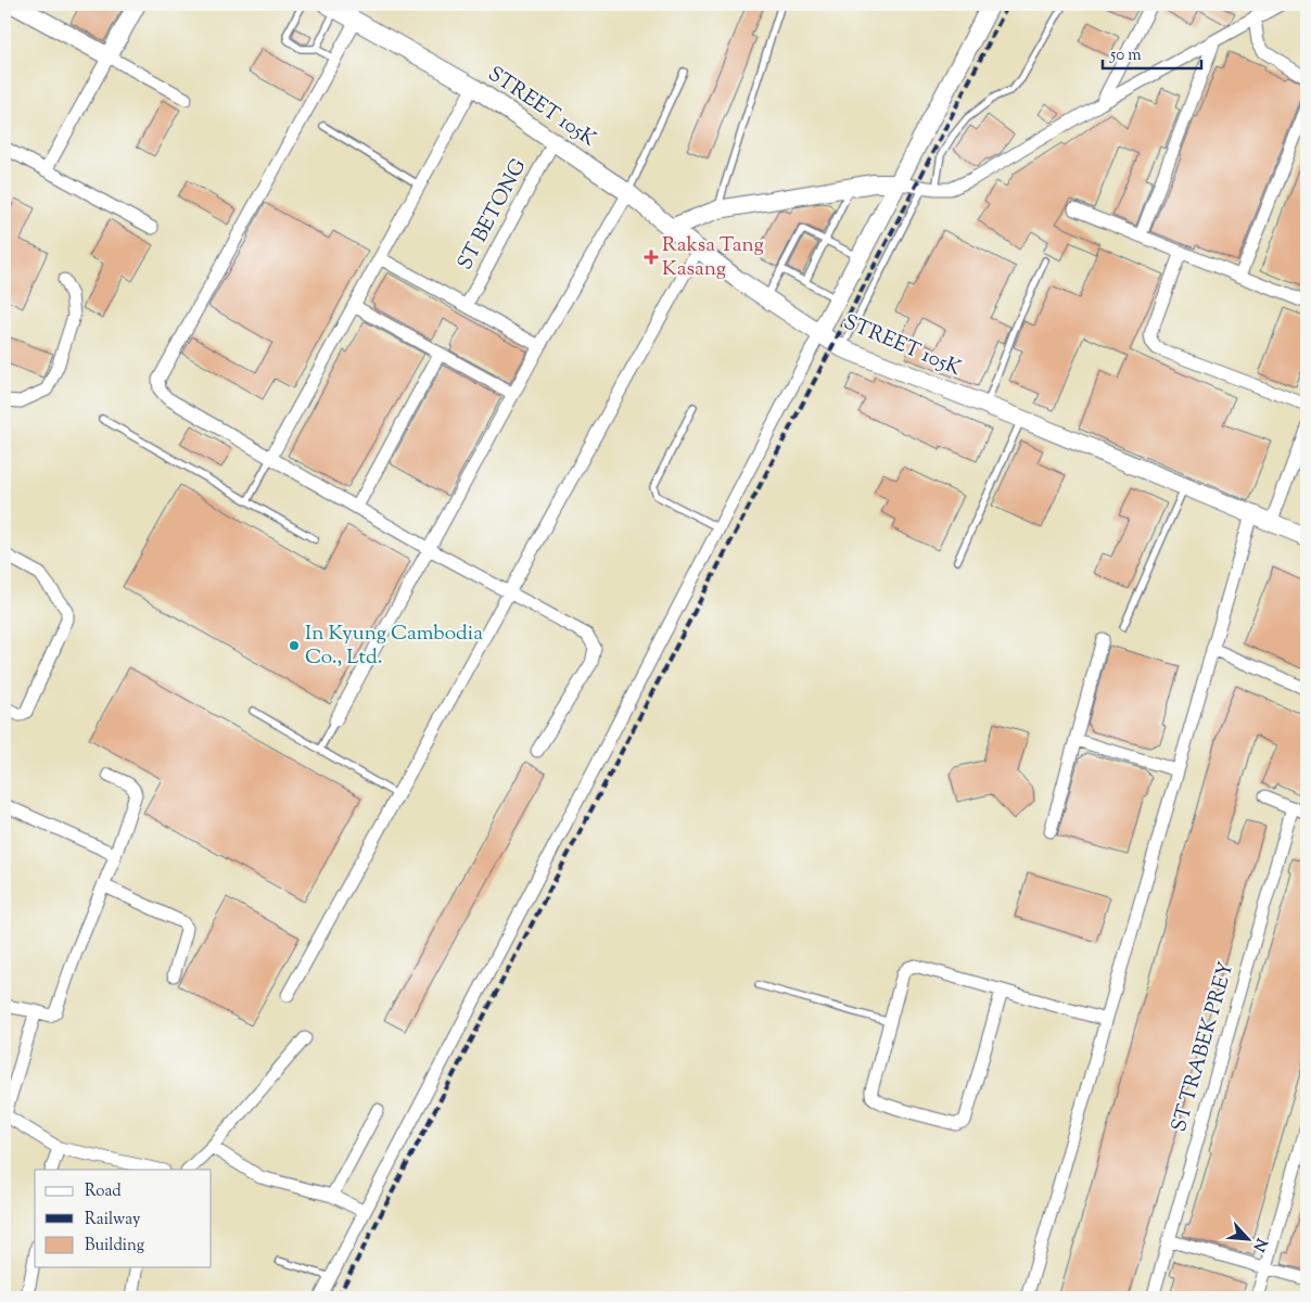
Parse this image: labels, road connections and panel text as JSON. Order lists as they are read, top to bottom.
{
  "streets": {
    "main road": ["STREET 105K"],
    "street": ["ST BETONG", "ST TRABEK PREY"]
  },
  "crossings": [
    ["STREET 105K", "ST BETONG"]
  ],
  "places": {
    "health": ["Raksa Tang Kasang"],
    "other": ["In Kyung Cambodia Co., Ltd."]
  },
  "legend": ["Road", "Railway", "Building"],
  "scale_bar": "50 m",
  "north": "bottom right"
}
